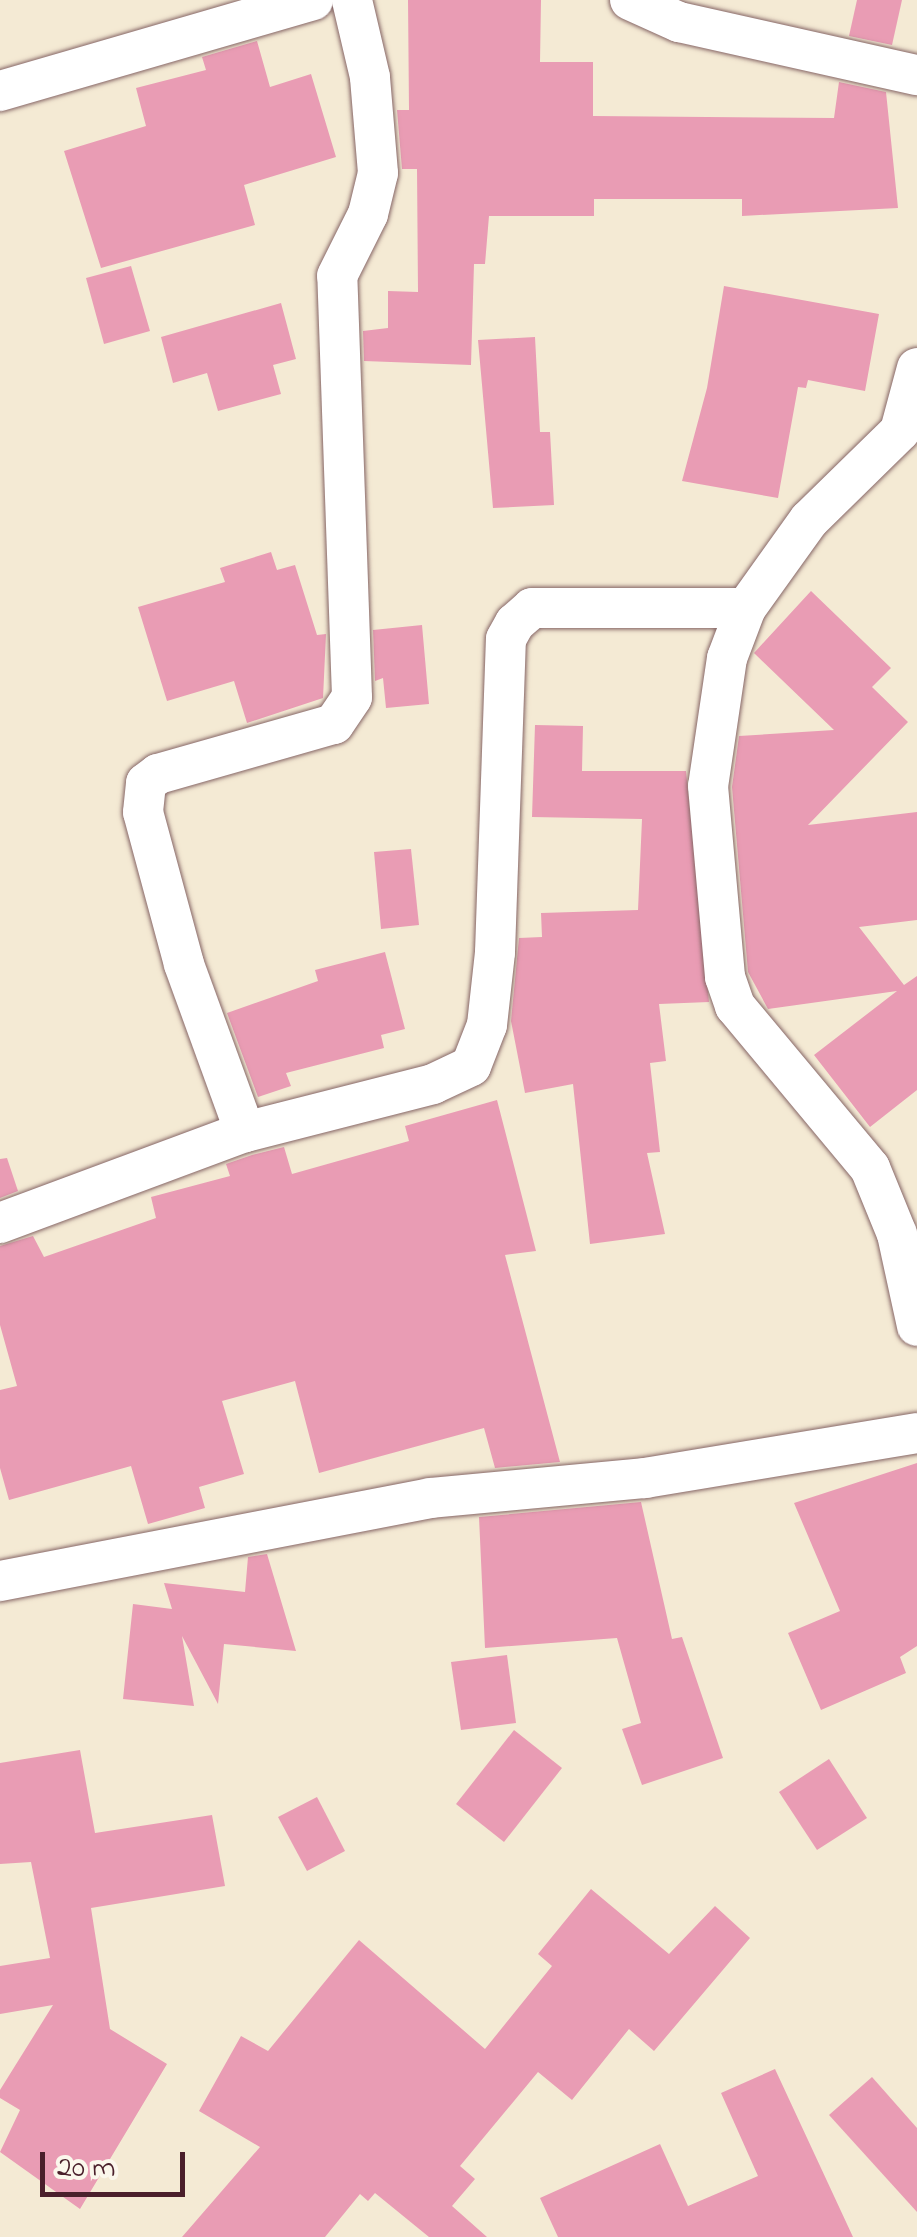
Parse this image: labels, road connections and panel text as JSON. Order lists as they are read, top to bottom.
{
  "scale_bar": "20 m"
}
